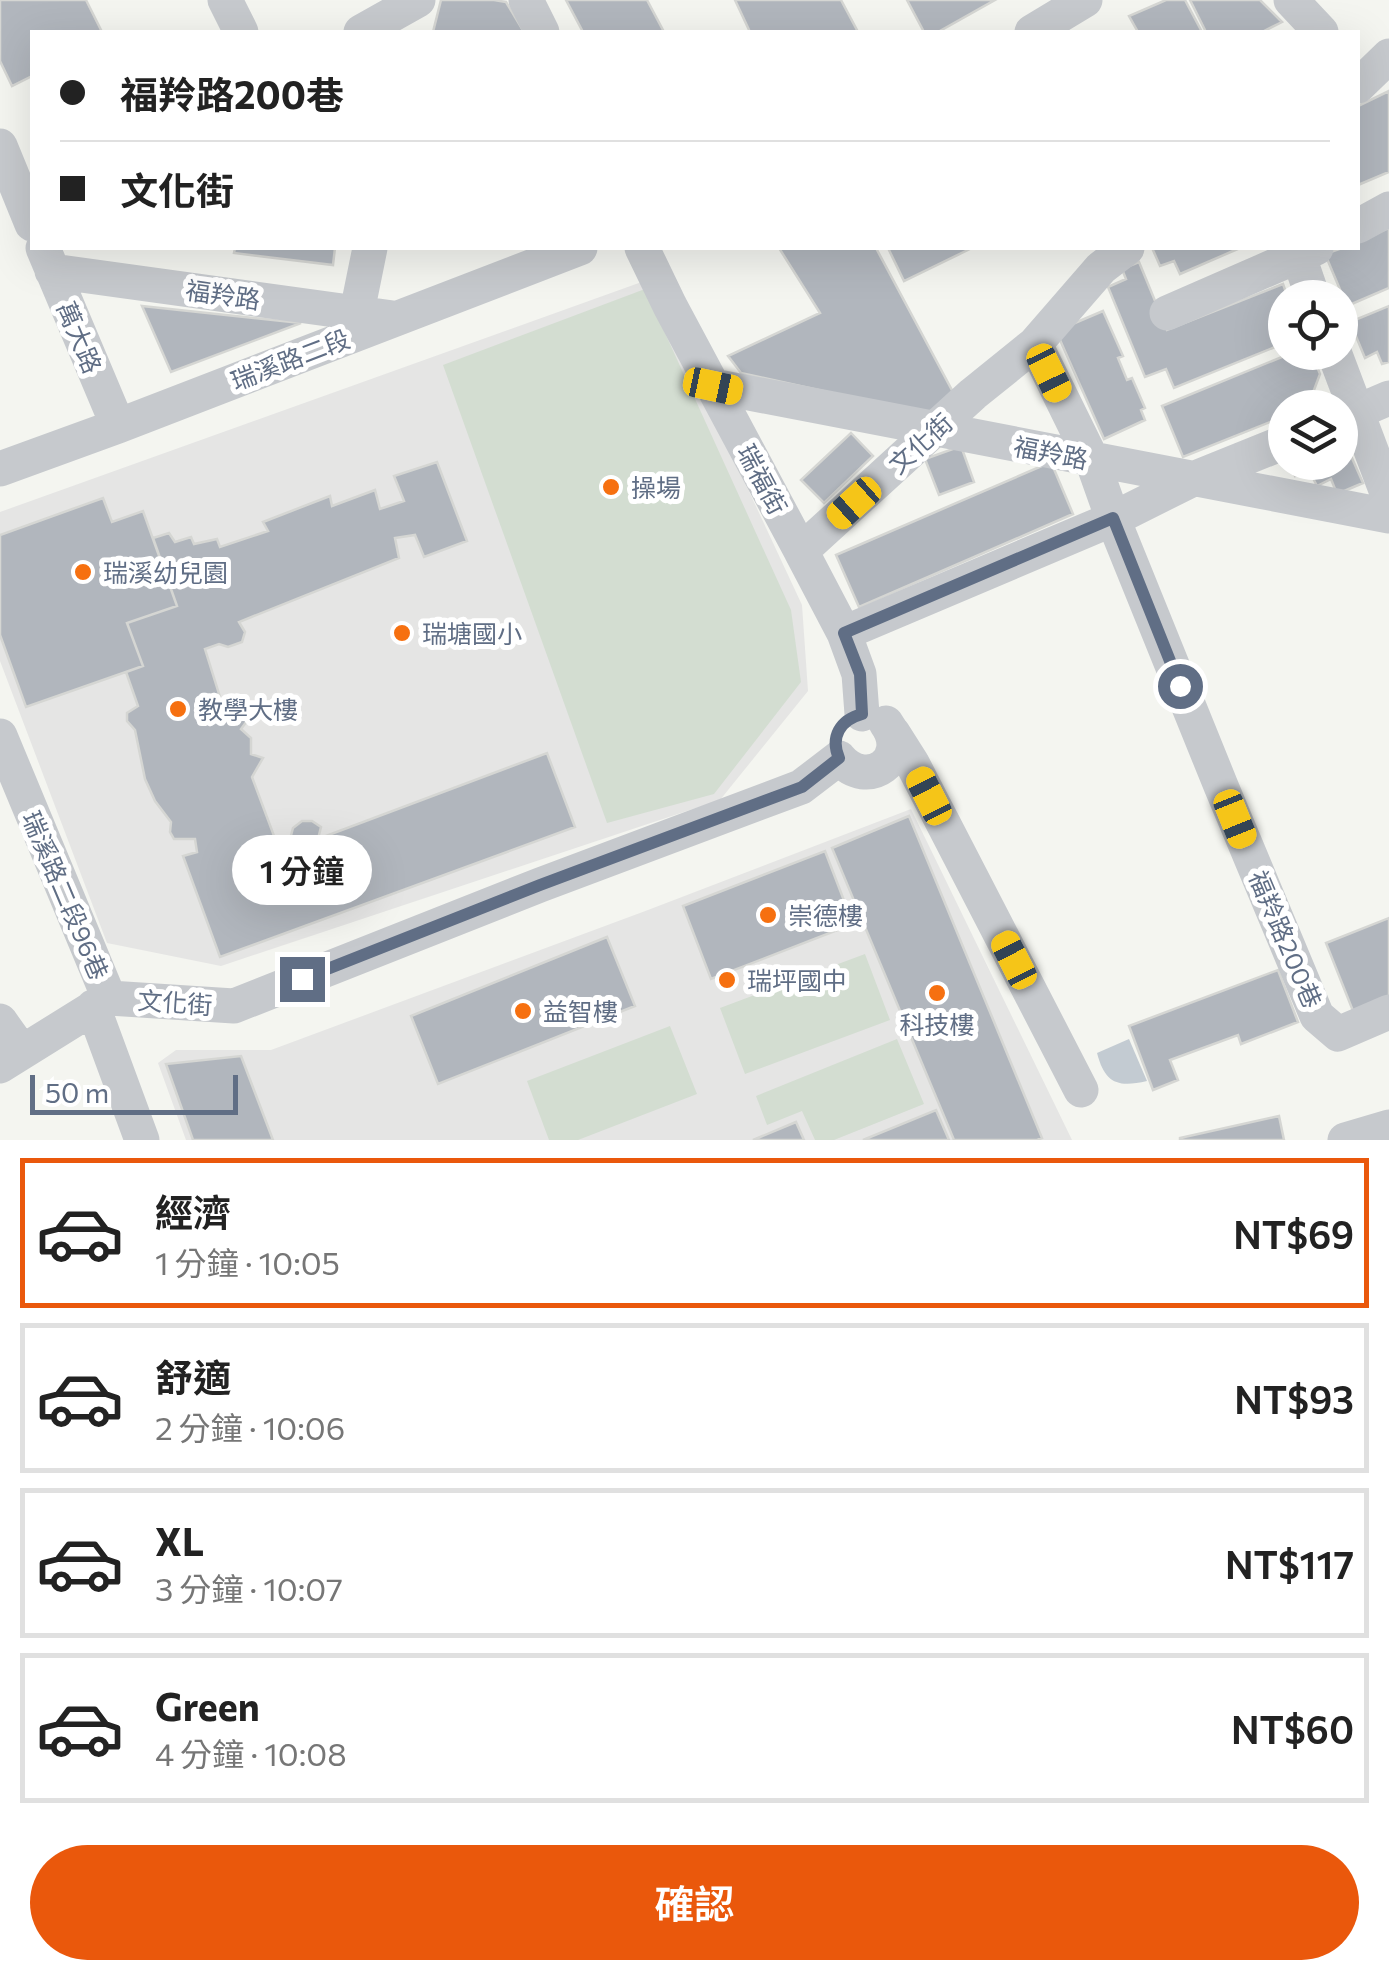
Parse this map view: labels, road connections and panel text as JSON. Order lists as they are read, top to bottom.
{
  "streets": {
    "street": [
      "福羚路",
      "萬大路",
      "瑞溪路二段",
      "文化街",
      "瑞福街",
      "瑞溪路二段96巷",
      "福羚路200巷"
    ]
  },
  "crossings": [
    ["福羚路", "萬大路"],
    ["福羚路", "瑞溪路二段"],
    ["福羚路", "文化街"],
    ["福羚路", "瑞福街"],
    ["福羚路", "福羚路200巷"],
    ["萬大路", "瑞溪路二段"],
    ["文化街", "瑞福街"],
    ["文化街", "瑞溪路二段96巷"],
    ["文化街", "福羚路200巷"]
  ],
  "places": [
    "操場",
    "瑞溪幼兒園",
    "瑞塘國小",
    "教學大樓",
    "崇德樓",
    "瑞坪國中",
    "科技樓",
    "益智樓"
  ],
  "scale_bar": "50 m",
  "page": {
    "banner": ["福羚路200巷", "文化街"],
    "bubble": "1 分鐘",
    "scale": "50 m",
    "list": [
      {
        "name": "經濟",
        "note": "1 分鐘 · 10:05",
        "value": "NT$69"
      },
      {
        "name": "舒適",
        "note": "2 分鐘 · 10:06",
        "value": "NT$93"
      },
      {
        "name": "XL",
        "note": "3 分鐘 · 10:07",
        "value": "NT$117"
      },
      {
        "name": "Green",
        "note": "4 分鐘 · 10:08",
        "value": "NT$60"
      }
    ],
    "buttons": "確認"
  }
}
